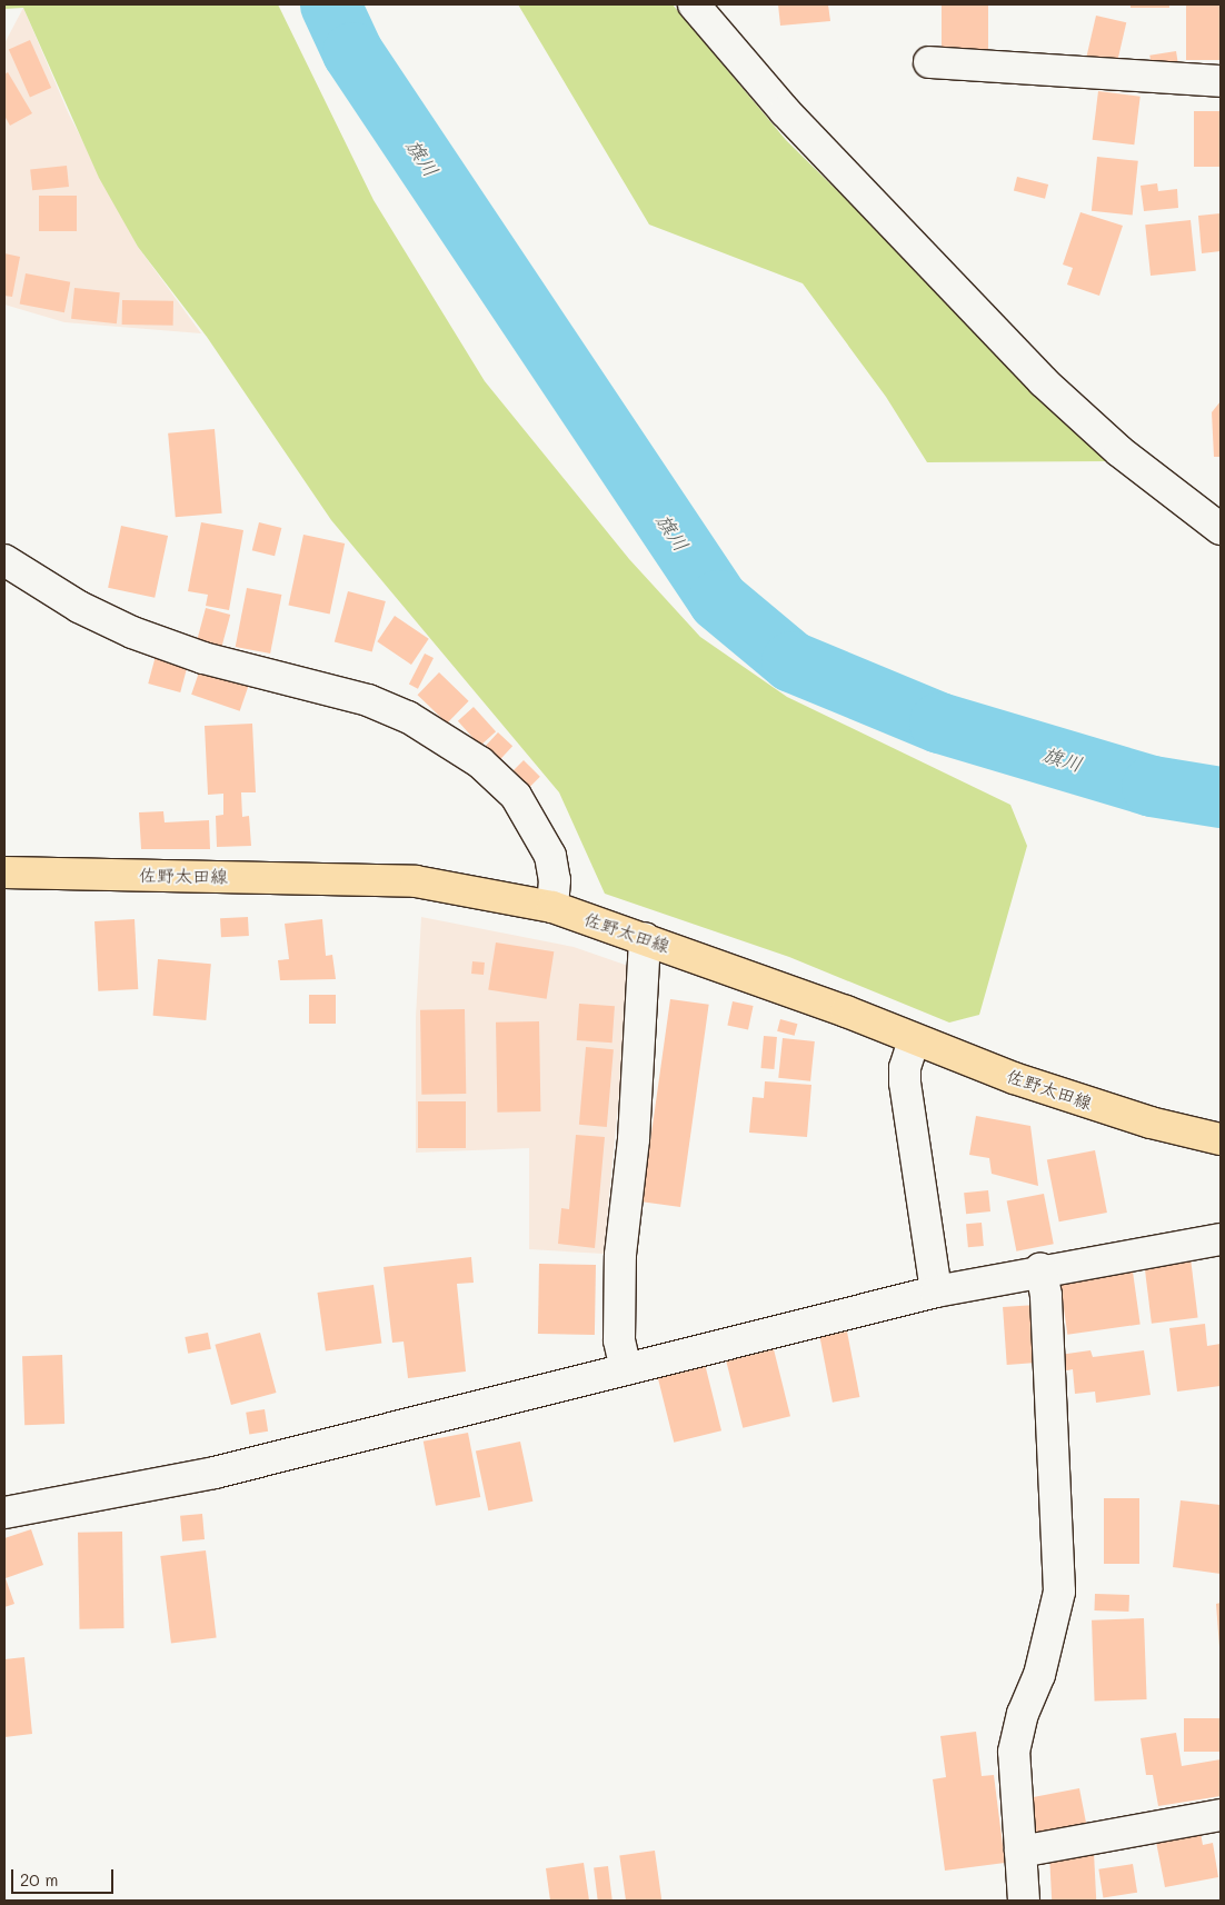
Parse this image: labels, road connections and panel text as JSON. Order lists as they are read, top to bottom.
{
  "streets": {
    "main road": ["佐野太田線"]
  },
  "water": ["旗川"],
  "scale_bar": "20 m"
}
